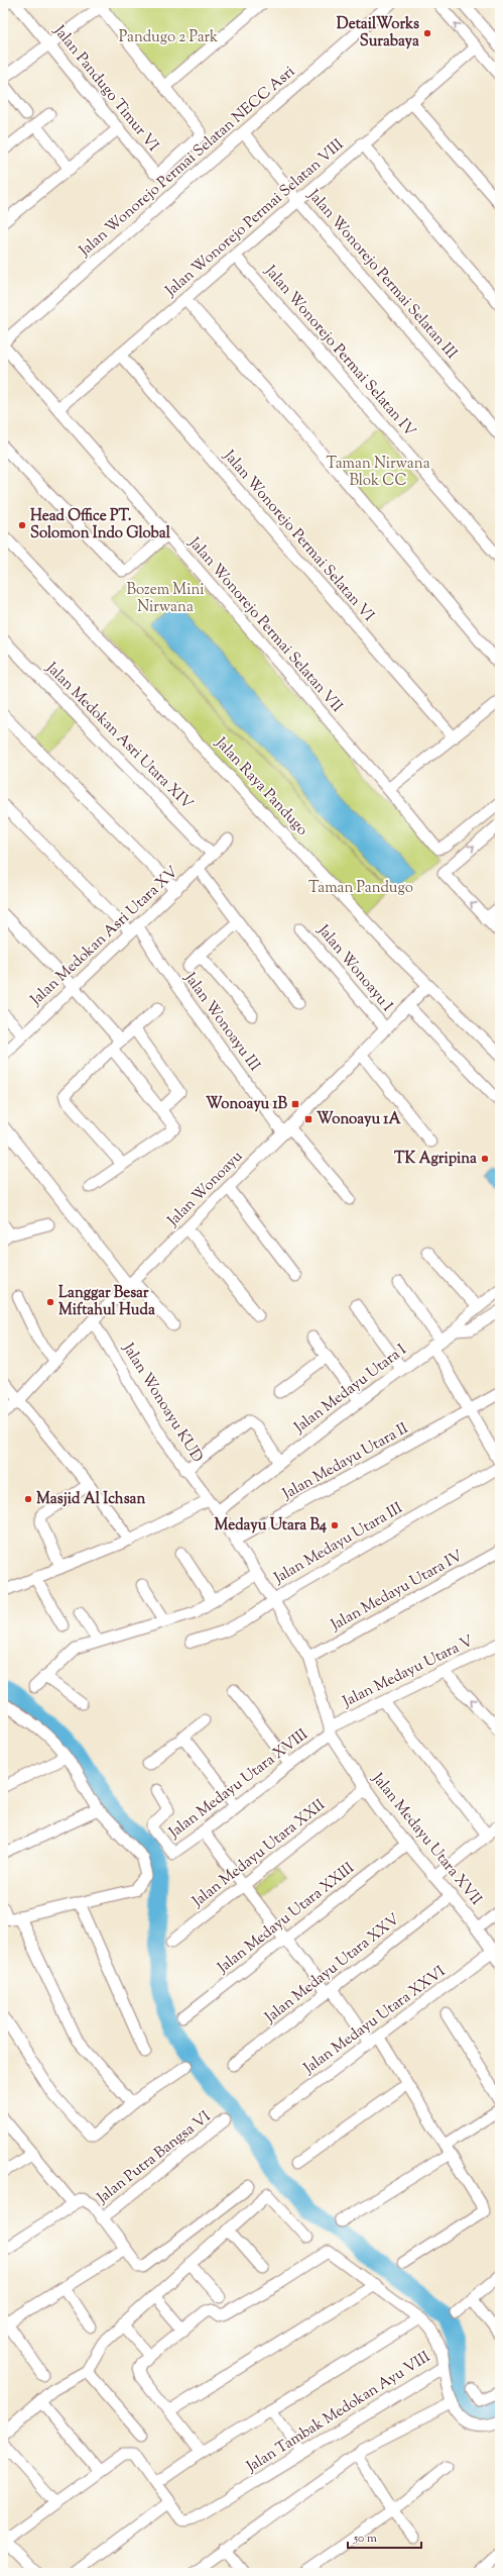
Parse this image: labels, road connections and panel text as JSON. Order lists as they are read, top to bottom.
{
  "streets": {
    "street": [
      "Jalan Pandugo Timur VI",
      "Jalan Wonorejo Permai Selatan NECC Asri",
      "Jalan Wonorejo Permai Selatan VIII",
      "Jalan Wonorejo Permai Selatan III",
      "Jalan Wonorejo Permai Selatan IV",
      "Jalan Wonorejo Permai Selatan VI",
      "Jalan Wonorejo Permai Selatan VII",
      "Jalan Medokan Asri Utara XIV",
      "Jalan Raya Pandugo",
      "Jalan Medokan Asri Utara XV",
      "Jalan Wonoayu I",
      "Jalan Wonoayu III",
      "Jalan Wonoayu",
      "Jalan Medayu Utara I",
      "Jalan Wonoayu KUD",
      "Jalan Medayu Utara II",
      "Jalan Medayu Utara III",
      "Jalan Medayu Utara IV",
      "Jalan Medayu Utara V",
      "Jalan Medayu Utara XVIII",
      "Jalan Medayu Utara XVII",
      "Jalan Medayu Utara XXII",
      "Jalan Medayu Utara XXIII",
      "Jalan Medayu Utara XXV",
      "Jalan Medayu Utara XXVI",
      "Jalan Putra Bangsa VI",
      "Jalan Tambak Medokan Ayu VIII"
    ]
  },
  "crossings": [
    ["Jalan Wonorejo Permai Selatan NECC Asri", "Jalan Wonorejo Permai Selatan III"],
    ["Jalan Wonorejo Permai Selatan VIII", "Jalan Wonorejo Permai Selatan III"],
    ["Jalan Wonorejo Permai Selatan VIII", "Jalan Wonorejo Permai Selatan IV"],
    ["Jalan Wonorejo Permai Selatan VIII", "Jalan Wonorejo Permai Selatan VI"],
    ["Jalan Wonorejo Permai Selatan VIII", "Jalan Wonorejo Permai Selatan VII"],
    ["Jalan Medokan Asri Utara XIV", "Jalan Medokan Asri Utara XV"],
    ["Jalan Raya Pandugo", "Jalan Wonoayu"],
    ["Jalan Medokan Asri Utara XV", "Jalan Wonoayu III"],
    ["Jalan Wonoayu I", "Jalan Wonoayu"],
    ["Jalan Wonoayu III", "Jalan Wonoayu"],
    ["Jalan Wonoayu", "Jalan Wonoayu KUD"],
    ["Jalan Medayu Utara V", "Jalan Medayu Utara XVIII"],
    ["Jalan Medayu Utara V", "Jalan Medayu Utara XVII"],
    ["Jalan Medayu Utara XVIII", "Jalan Medayu Utara XVII"],
    ["Jalan Medayu Utara XVII", "Jalan Medayu Utara XXII"],
    ["Jalan Medayu Utara XVII", "Jalan Medayu Utara XXIII"],
    ["Jalan Medayu Utara XVII", "Jalan Medayu Utara XXV"],
    ["Jalan Medayu Utara XVII", "Jalan Medayu Utara XXVI"]
  ],
  "parks": [
    "Pandugo 2 Park",
    "Taman Nirwana Blok CC",
    "Bozem Mini Nirwana",
    "Taman Pandugo"
  ],
  "places": {
    "other": [
      "DetailWorks Surabaya",
      "Head Office PT. Solomon Indo Global",
      "TK Agripina",
      "Langgar Besar Miftahul Huda",
      "Masjid Al Ichsan",
      "Medayu Utara B4"
    ],
    "transit": ["Wonoayu 1B", "Wonoayu 1A"]
  },
  "scale_bar": "50 m"
}
